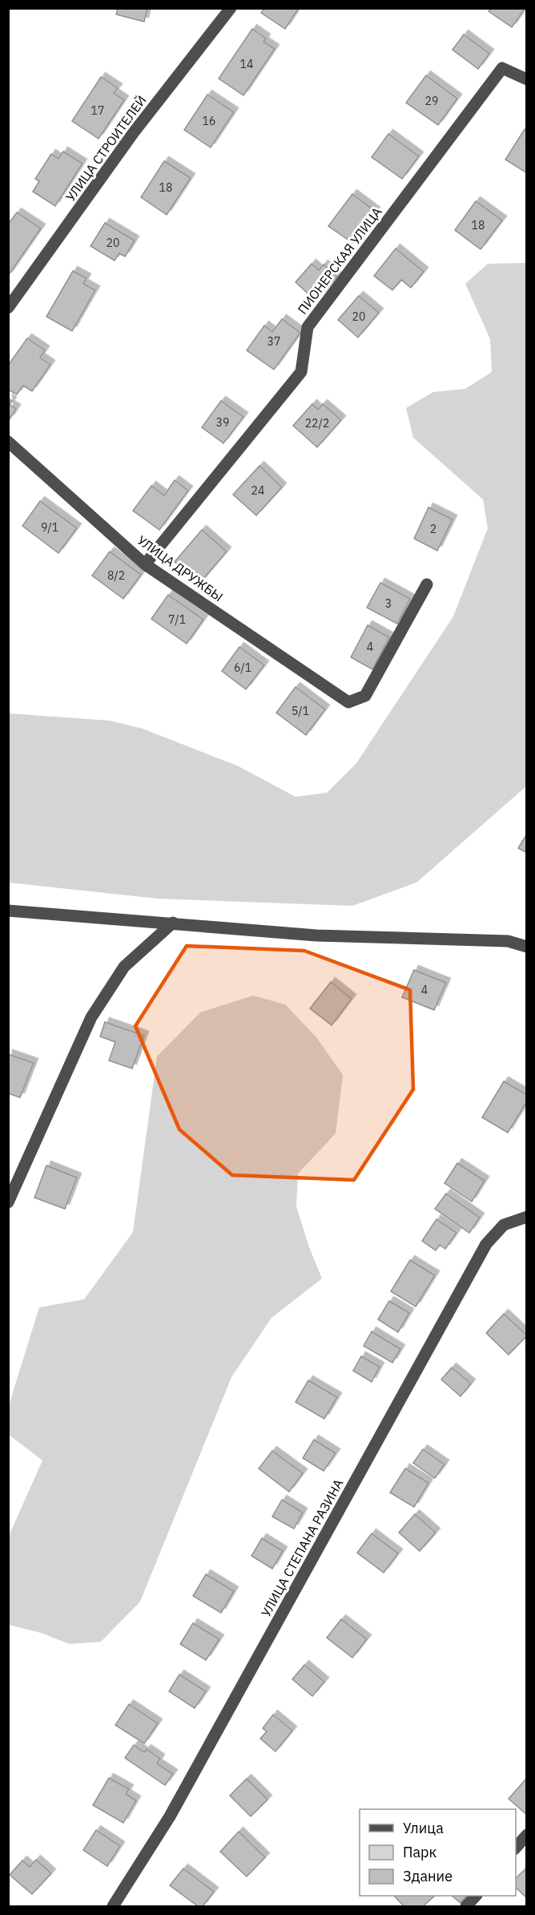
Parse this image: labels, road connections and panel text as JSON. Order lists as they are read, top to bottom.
{
  "streets": {
    "street": [
      "УЛИЦА СТРОИТЕЛЕЙ",
      "ПИОНЕРСКАЯ УЛИЦА",
      "УЛИЦА ДРУЖБЫ",
      "УЛИЦА СТЕПАНА РАЗИНА"
    ]
  },
  "crossings": [
    ["ПИОНЕРСКАЯ УЛИЦА", "УЛИЦА ДРУЖБЫ"]
  ],
  "house_numbers": [
    "14",
    "29",
    "17",
    "16",
    "18",
    "18",
    "20",
    "20",
    "37",
    "39",
    "22/2",
    "24",
    "9/1",
    "2",
    "8/2",
    "3",
    "7/1",
    "4",
    "6/1",
    "5/1",
    "4"
  ],
  "legend": ["Улица", "Парк", "Здание"]
}
